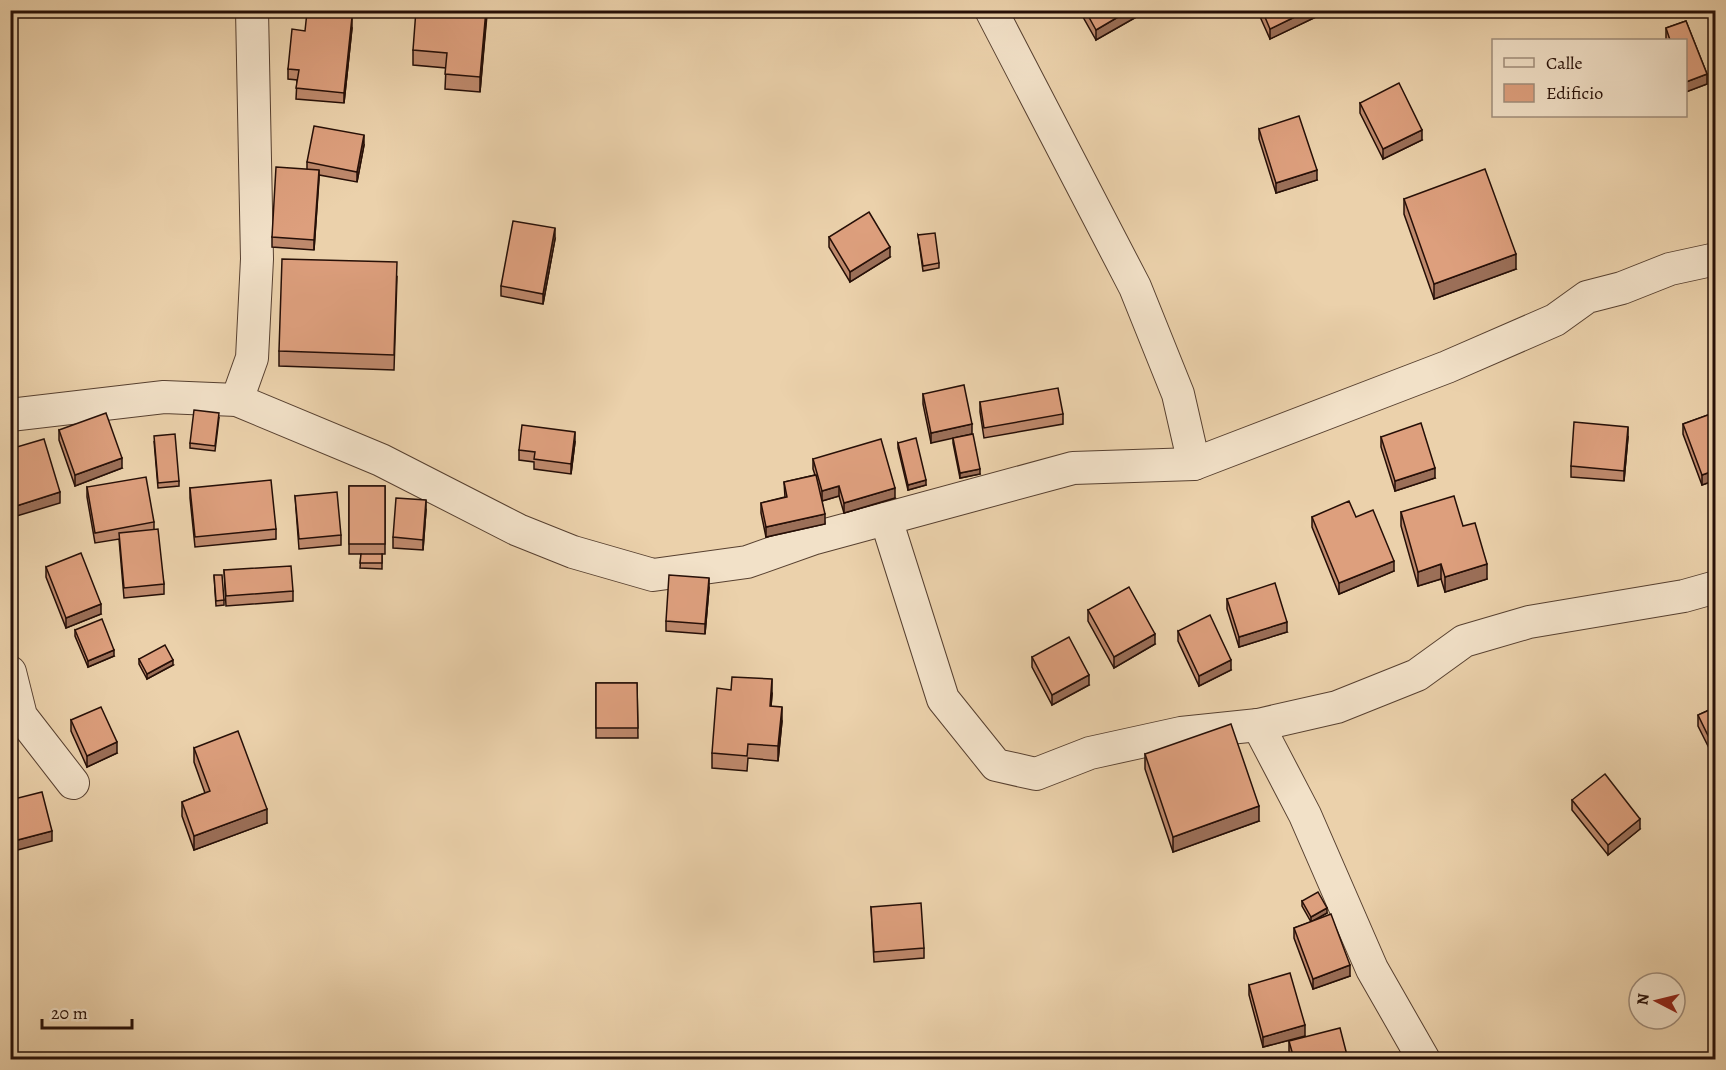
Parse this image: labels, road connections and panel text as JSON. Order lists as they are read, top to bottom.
{
  "legend": ["Calle", "Edificio"],
  "scale_bar": "20 m",
  "north": "left"
}
